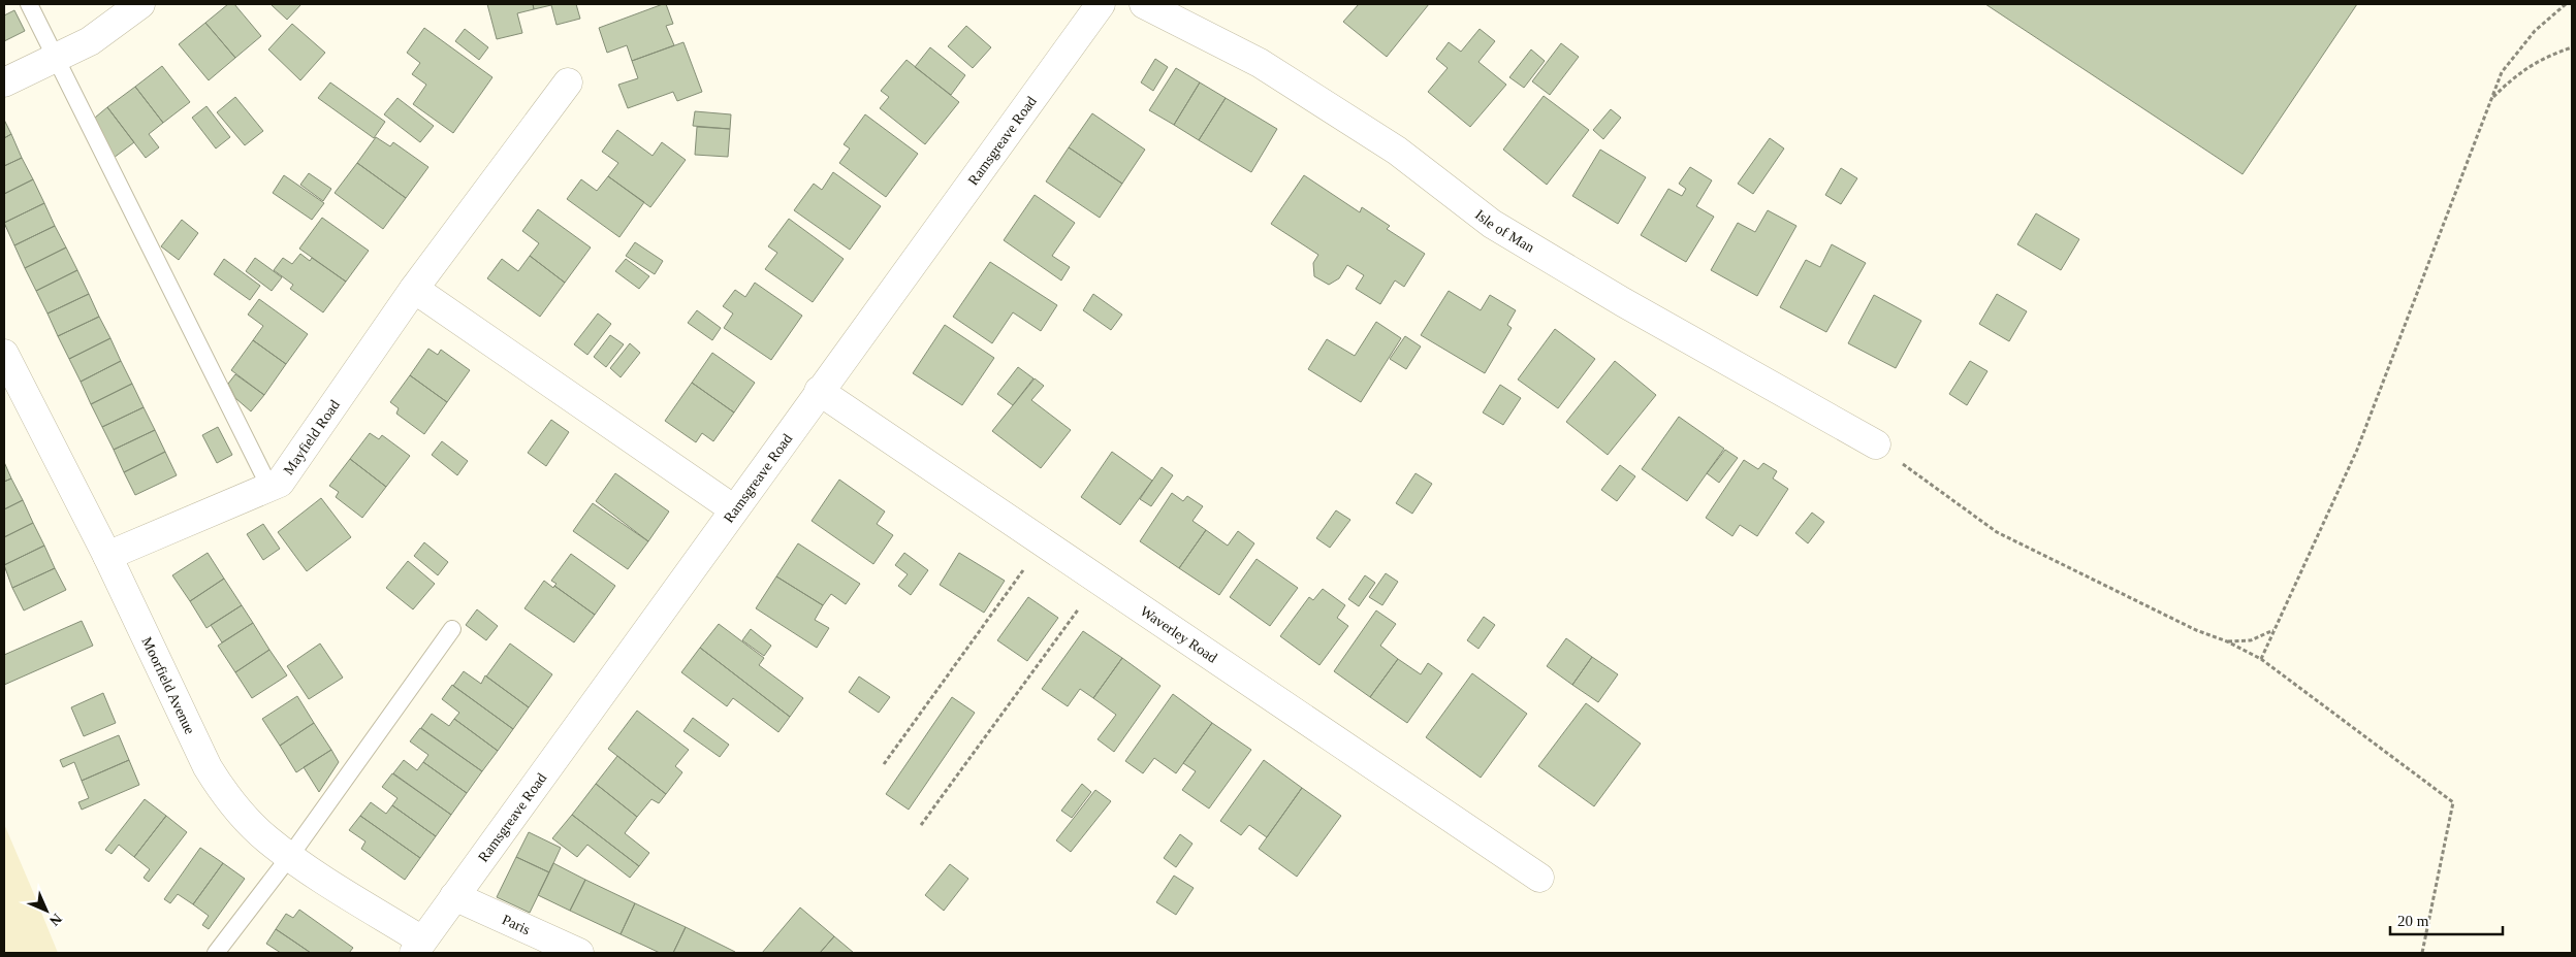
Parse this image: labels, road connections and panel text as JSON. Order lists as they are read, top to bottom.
{
  "streets": {
    "street": [
      "Ramsgreave Road",
      "Isle of Man",
      "Mayfield Road",
      "Waverley Road",
      "Moorfield Avenue",
      "Paris"
    ]
  },
  "crossings": [
    ["Ramsgreave Road", "Waverley Road"],
    ["Ramsgreave Road", "Moorfield Avenue"],
    ["Ramsgreave Road", "Paris"],
    ["Mayfield Road", "Moorfield Avenue"]
  ],
  "scale_bar": "20 m",
  "north": "bottom right"
}
